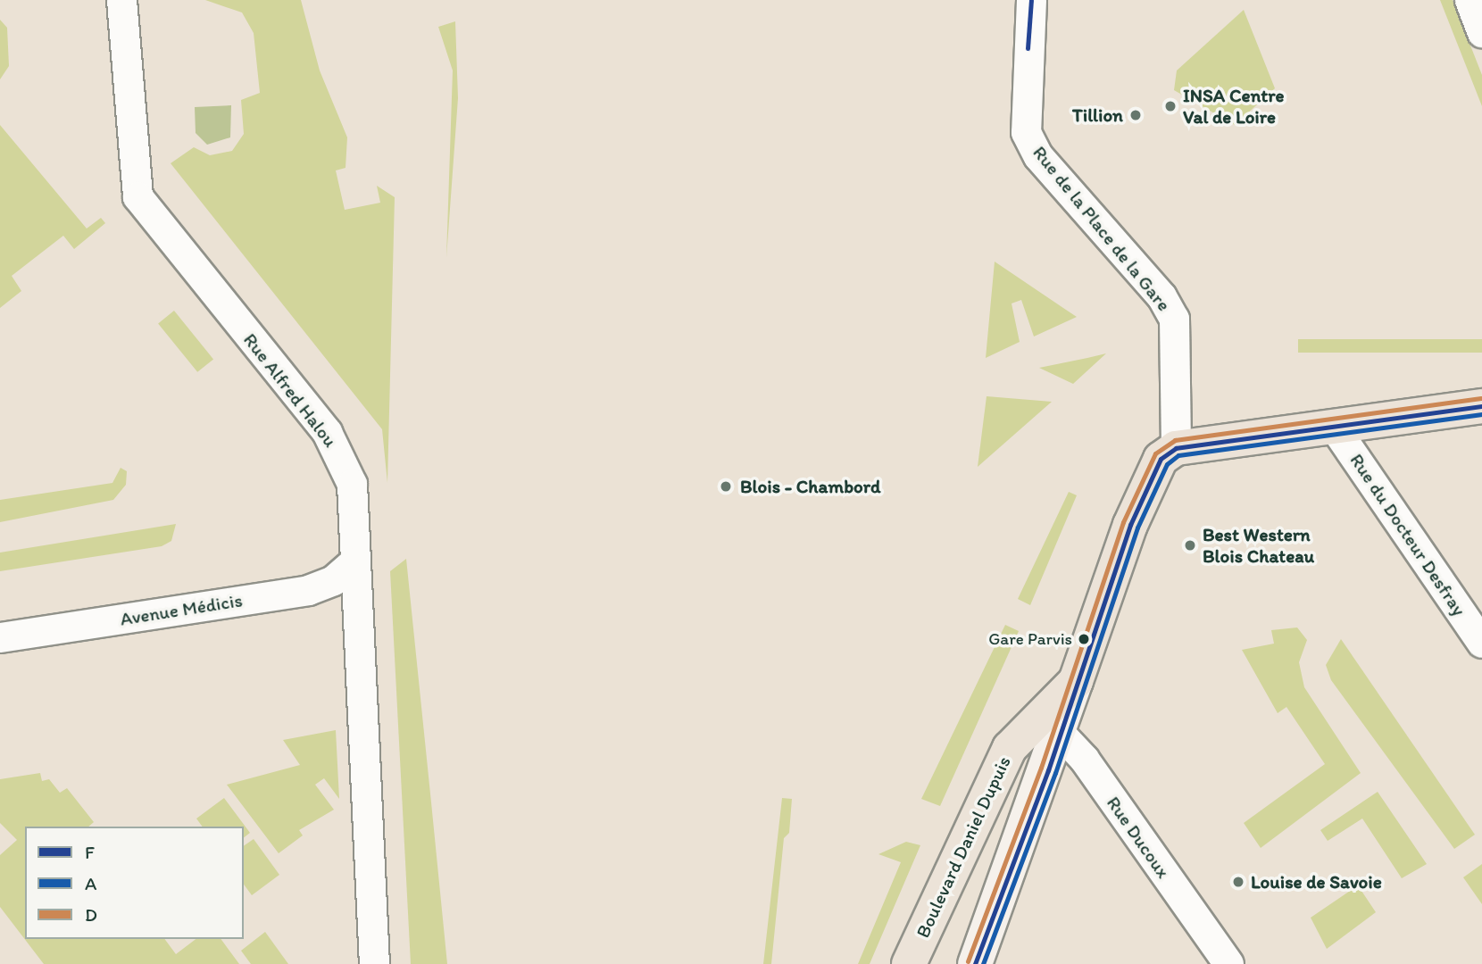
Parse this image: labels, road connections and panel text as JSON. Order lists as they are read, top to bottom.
{
  "streets": {
    "main road": ["Boulevard Daniel Dupuis"],
    "street": [
      "Rue de la Place de la Gare",
      "Rue Alfred Halou",
      "Rue du Docteur Desfray",
      "Avenue Médicis",
      "Rue Ducoux"
    ]
  },
  "crossings": [
    ["Rue de la Place de la Gare", "Boulevard Daniel Dupuis"],
    ["Rue Alfred Halou", "Avenue Médicis"],
    ["Rue Ducoux", "Boulevard Daniel Dupuis"]
  ],
  "places": [
    "INSA Centre Val de Loire",
    "Tillion",
    "Blois - Chambord",
    "Best Western Blois Chateau",
    "Gare Parvis",
    "Louise de Savoie"
  ],
  "lines": ["transit line F", "transit line D", "transit line A"],
  "legend": ["F", "A", "D"]
}
